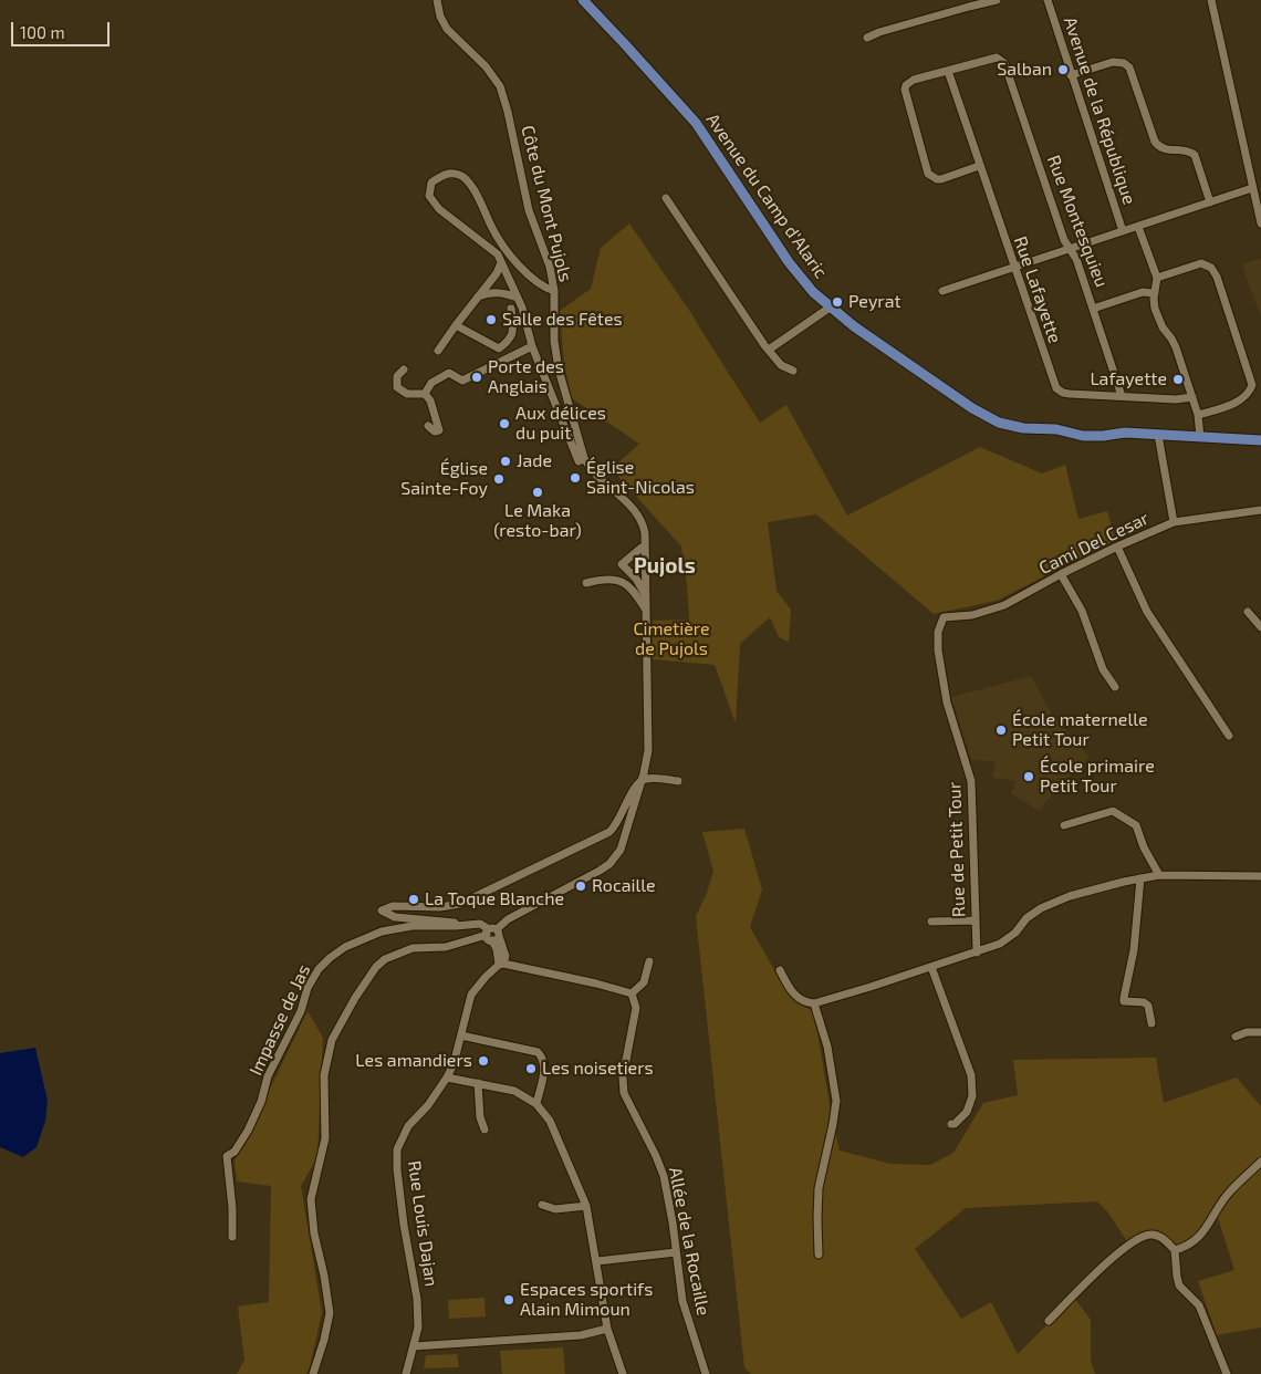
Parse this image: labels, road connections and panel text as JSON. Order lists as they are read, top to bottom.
{
  "streets": {
    "main road": ["Avenue du Camp d'Alaric"],
    "street": [
      "Avenue de la République",
      "Côte du Mont Pujols",
      "Rue Montesquieu",
      "Rue Lafayette",
      "Cami Del Cesar",
      "Rue de Petit Tour",
      "Impasse de Jas",
      "Rue Louis Dajan",
      "Allée de la Rocaille"
    ]
  },
  "crossings": [
    ["Avenue de la République", "Avenue du Camp d'Alaric"],
    ["Avenue de la République", "Rue Lafayette"],
    ["Rue Montesquieu", "Rue Lafayette"],
    ["Cami Del Cesar", "Rue de Petit Tour"]
  ],
  "districts": ["Pujols"],
  "parks": ["Cimetière de Pujols"],
  "places": [
    "Salban",
    "Peyrat",
    "Salle des Fêtes",
    "Porte des Anglais",
    "Lafayette",
    "Aux délices du puit",
    "Jade",
    "Église Saint-Nicolas",
    "Église Sainte-Foy",
    "Le Maka (resto-bar)",
    "École maternelle Petit Tour",
    "École primaire Petit Tour",
    "Rocaille",
    "La Toque Blanche",
    "Les amandiers",
    "Les noisetiers",
    "Espaces sportifs Alain Mimoun"
  ],
  "scale_bar": "100 m"
}
